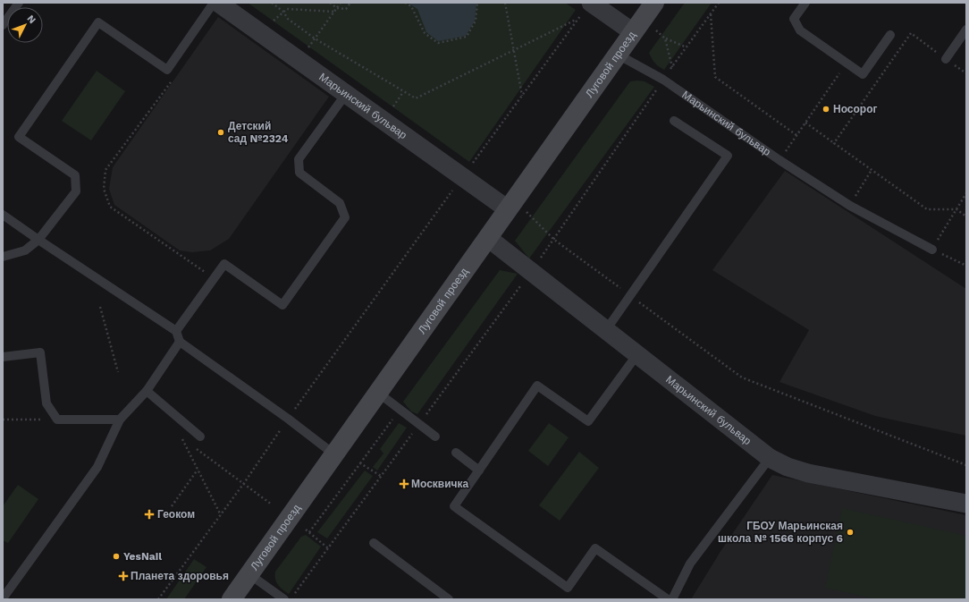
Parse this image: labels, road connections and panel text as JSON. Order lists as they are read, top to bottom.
{
  "streets": {
    "street": ["Луговой проезд", "Марьинский бульвар"]
  },
  "crossings": [
    ["Луговой проезд", "Марьинский бульвар"]
  ],
  "places": {
    "other": [
      "Носорог",
      "Детский сад №2324",
      "ГБОУ Марьинская школа № 1566 корпус 6",
      "YesNail"
    ],
    "health": ["Москвичка", "Геоком", "Планета здоровья"]
  },
  "north": "top right"
}
